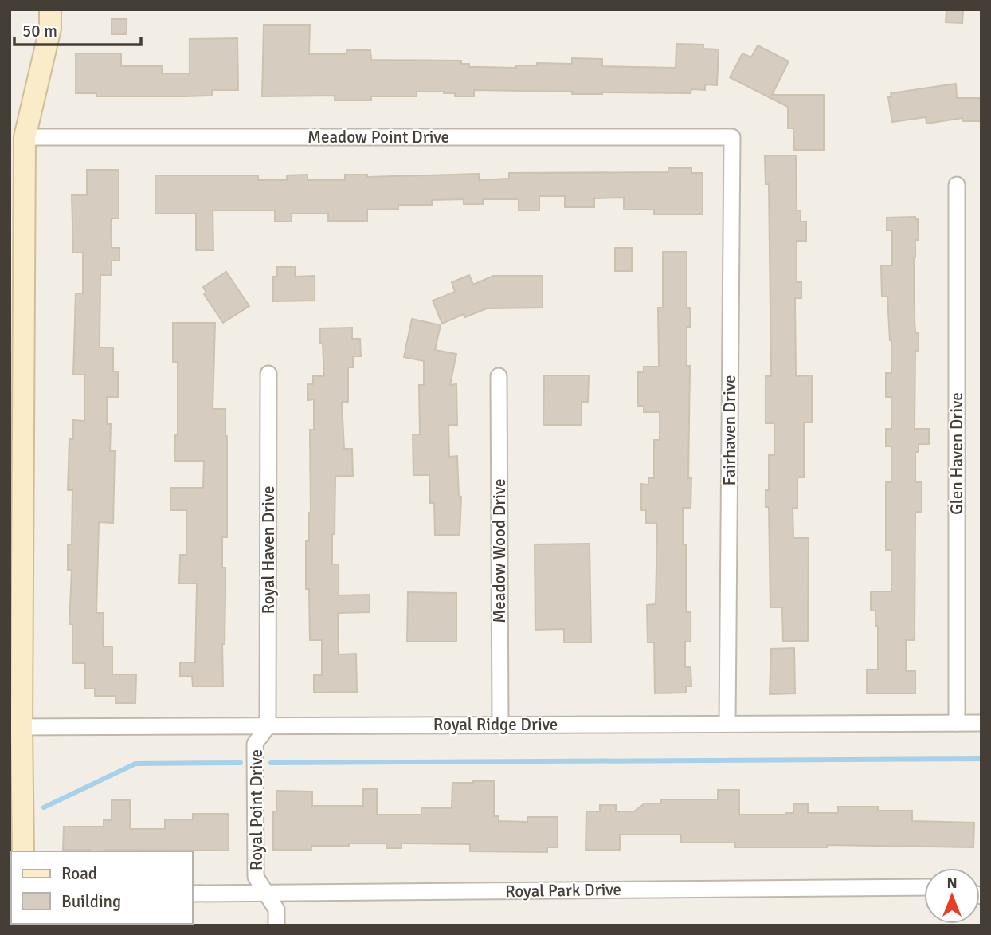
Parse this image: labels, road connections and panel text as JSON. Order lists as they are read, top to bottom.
{
  "streets": {
    "street": [
      "Meadow Point Drive",
      "Fairhaven Drive",
      "Glen Haven Drive",
      "Royal Haven Drive",
      "Meadow Wood Drive",
      "Royal Ridge Drive",
      "Royal Point Drive",
      "Royal Park Drive"
    ]
  },
  "crossings": [
    ["Meadow Point Drive", "Fairhaven Drive"],
    ["Fairhaven Drive", "Royal Ridge Drive"],
    ["Glen Haven Drive", "Royal Ridge Drive"],
    ["Royal Haven Drive", "Royal Ridge Drive"],
    ["Royal Haven Drive", "Royal Point Drive"],
    ["Meadow Wood Drive", "Royal Ridge Drive"],
    ["Royal Ridge Drive", "Royal Point Drive"],
    ["Royal Point Drive", "Royal Park Drive"]
  ],
  "legend": ["Road", "Building"],
  "scale_bar": "50 m",
  "north": "top"
}
